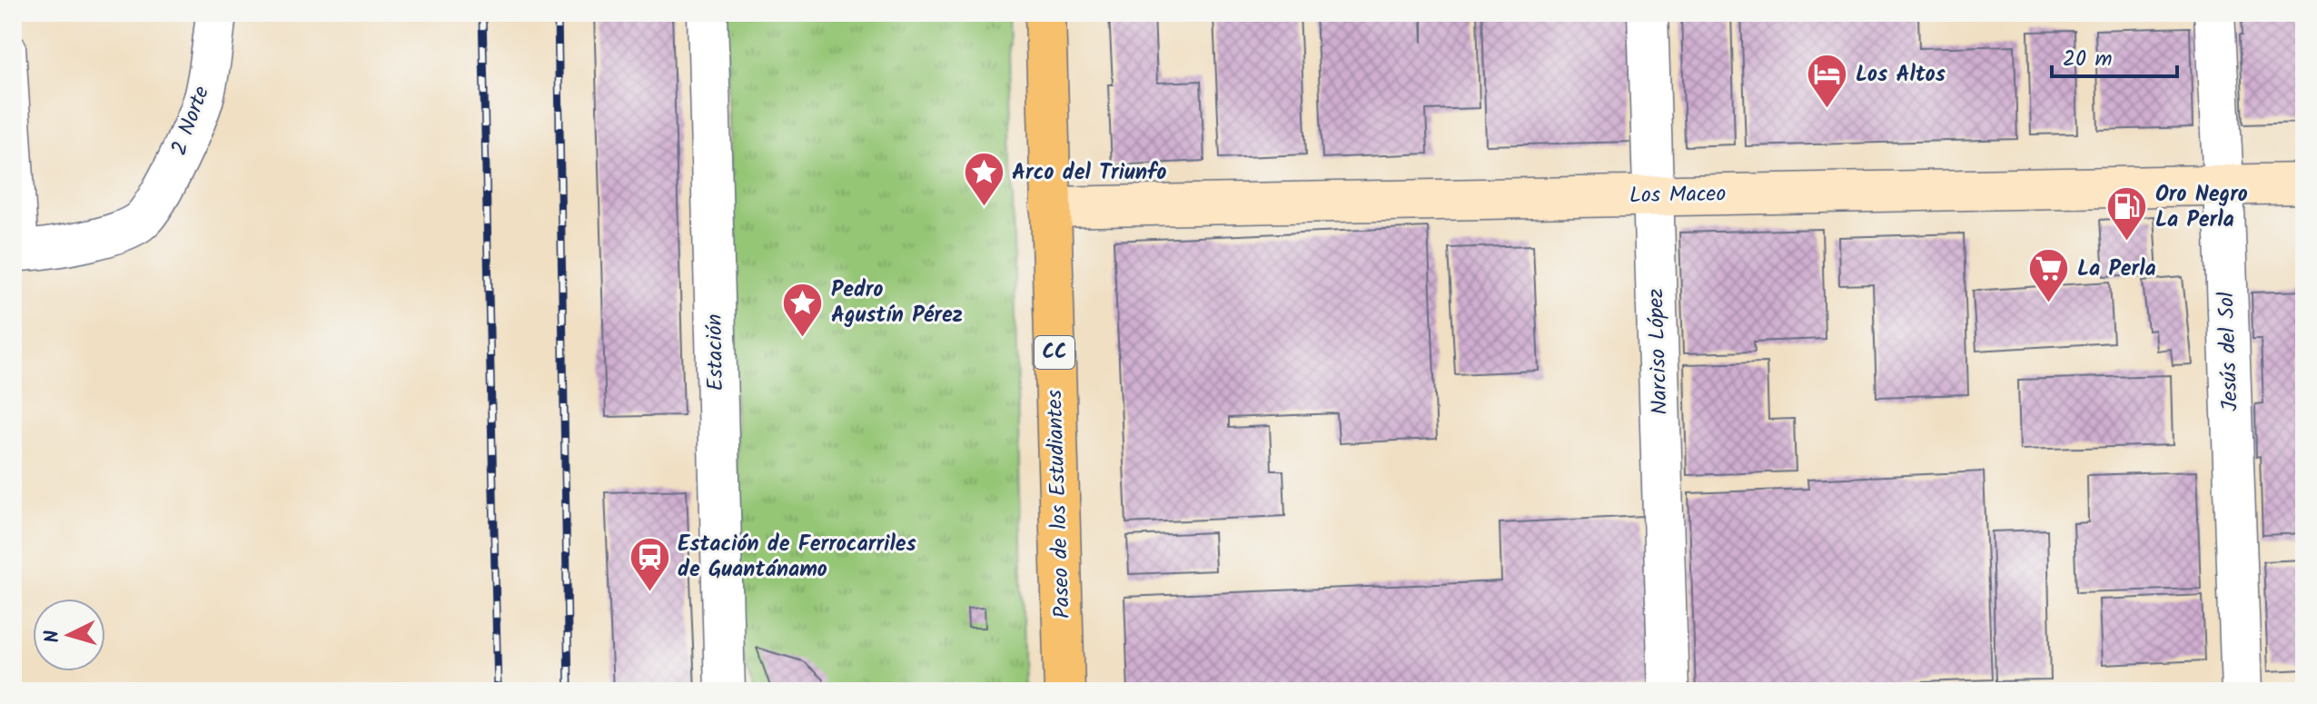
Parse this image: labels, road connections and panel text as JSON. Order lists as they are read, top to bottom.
{
  "streets": {
    "main road": ["CC", "Paseo de los Estudiantes"],
    "street": [
      "2 Norte",
      "Los Maceo",
      "Narciso López",
      "Jesús del Sol",
      "Estación"
    ]
  },
  "crossings": [
    ["Los Maceo", "Narciso López"],
    ["Los Maceo", "Jesús del Sol"],
    ["Los Maceo", "Paseo de los Estudiantes"]
  ],
  "places": {
    "hotel": ["Los Altos"],
    "place": ["Arco del Triunfo", "Pedro Agustín Pérez"],
    "fuel station": ["Oro Negro La Perla"],
    "supermarket": ["La Perla"],
    "station": ["Estación de Ferrocarriles de Guantánamo"]
  },
  "scale_bar": "20 m",
  "north": "left"
}
